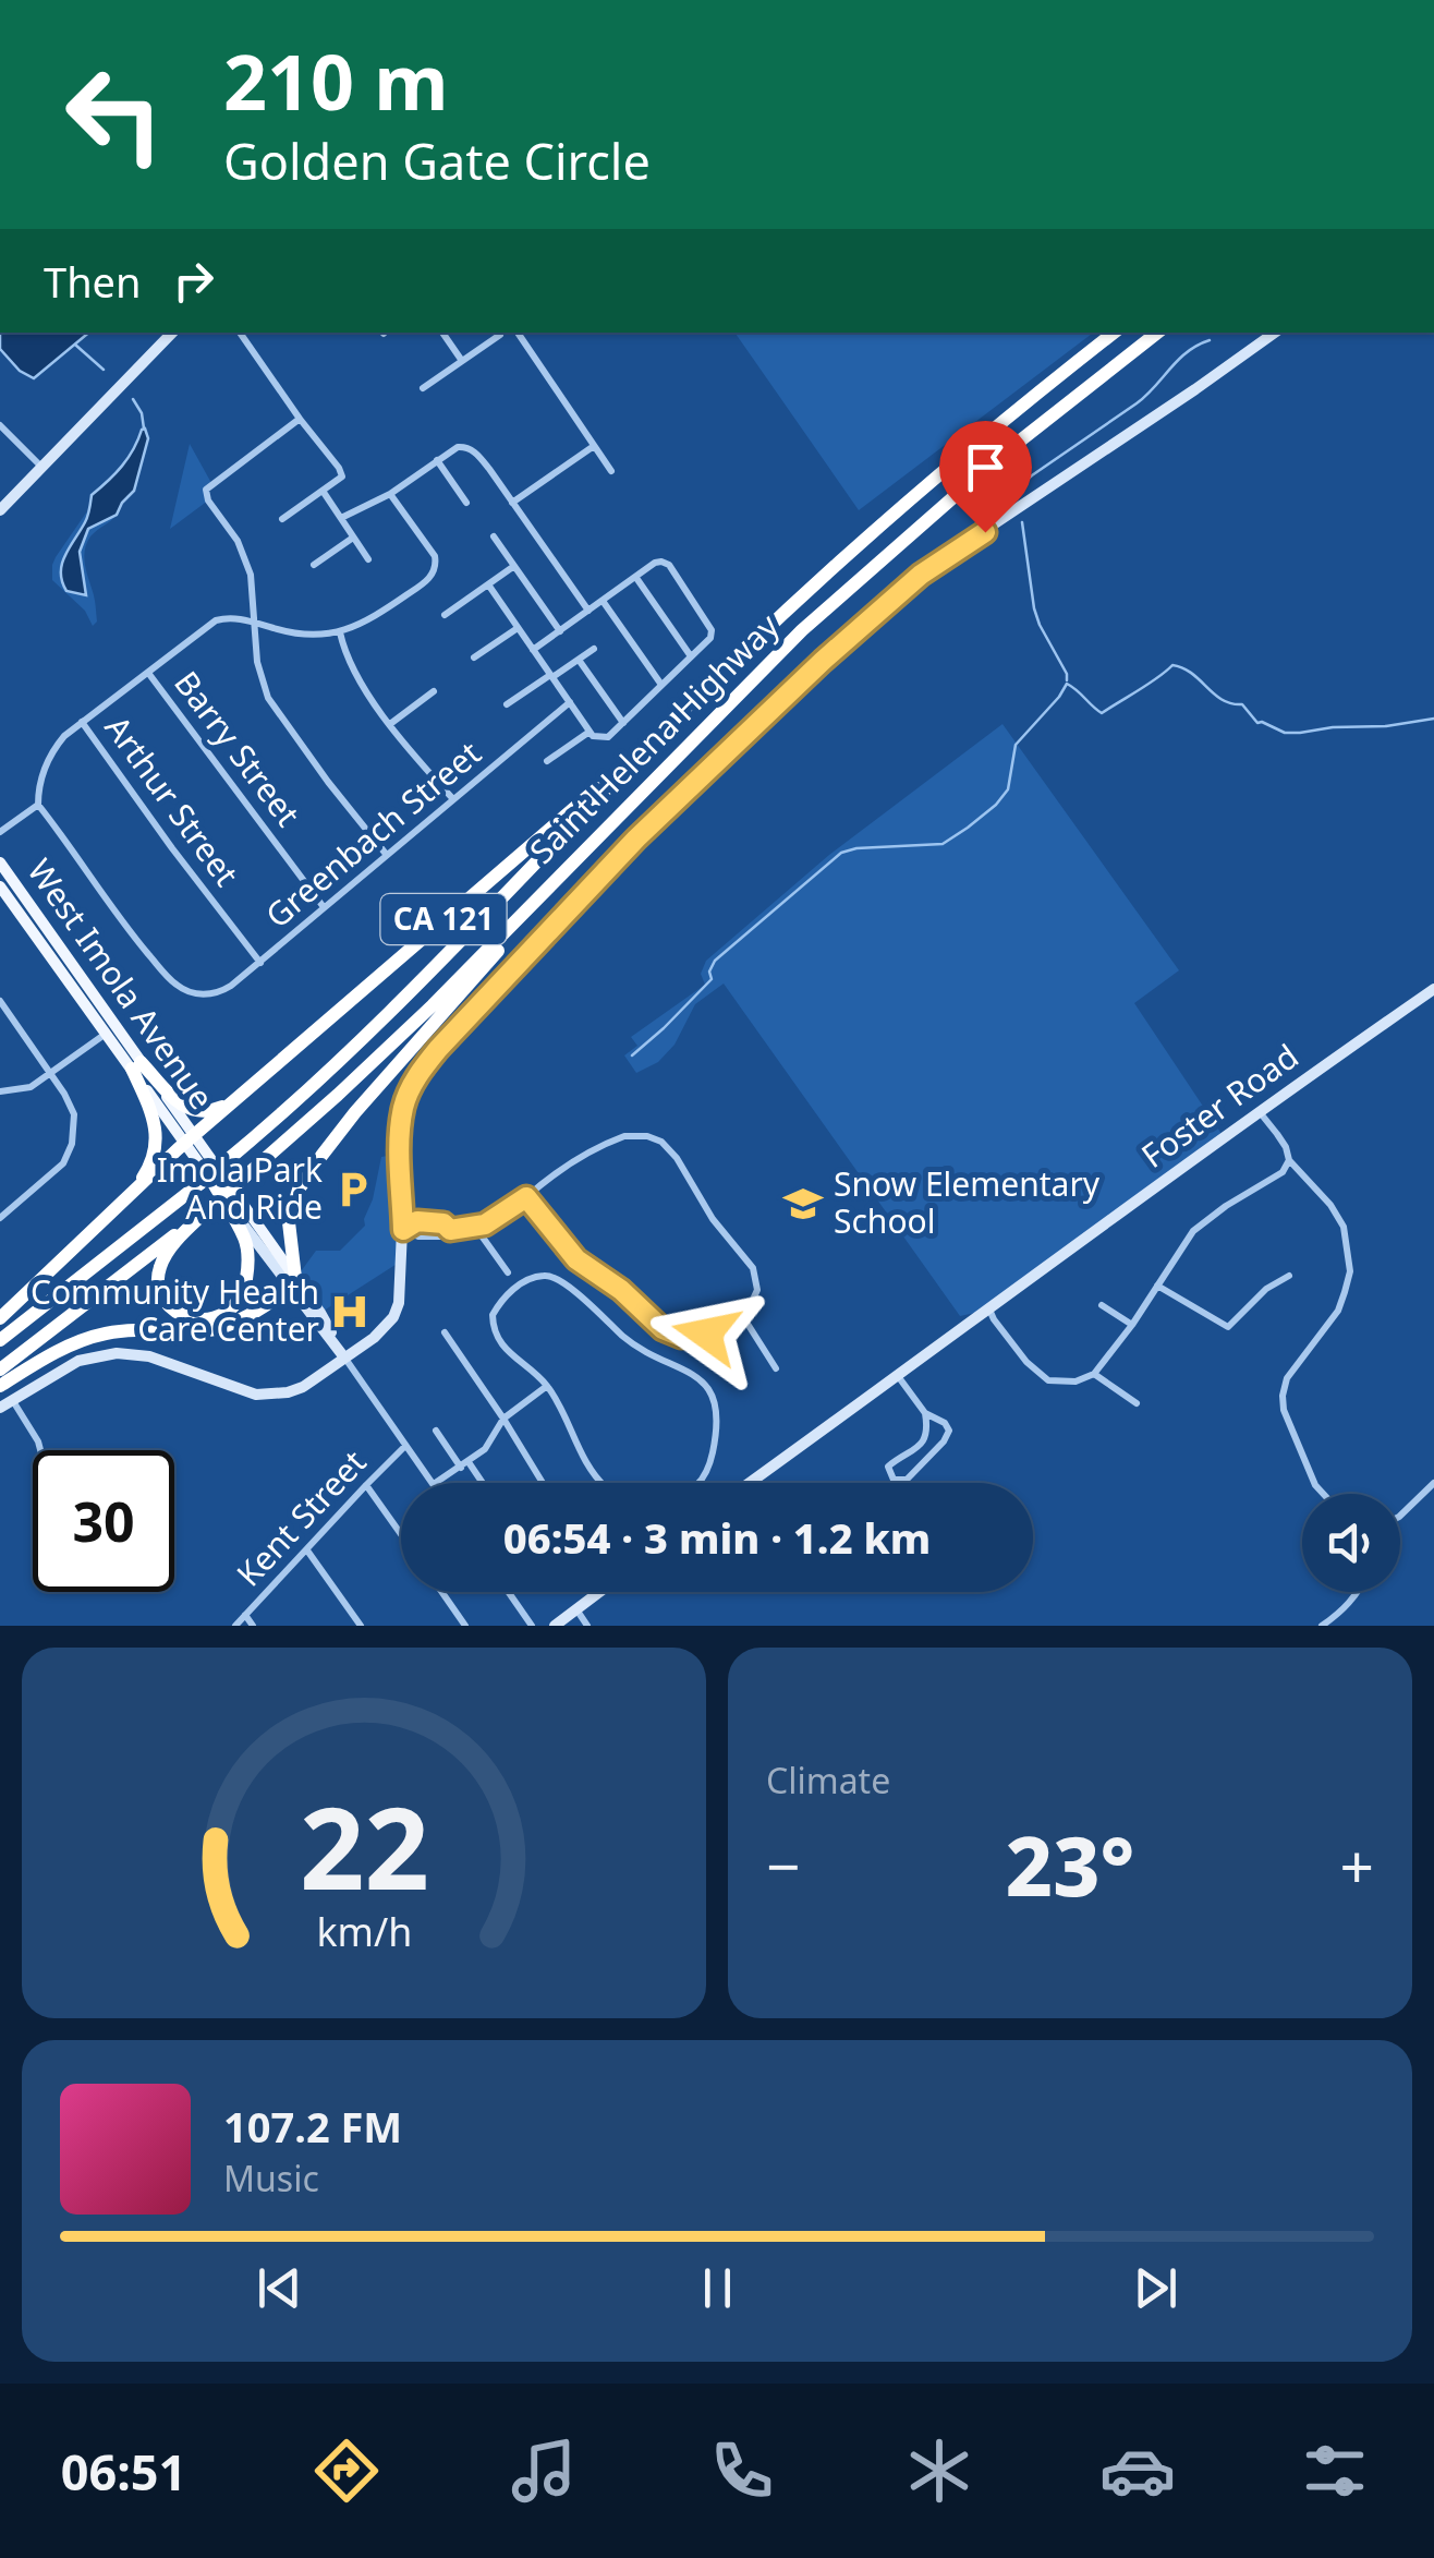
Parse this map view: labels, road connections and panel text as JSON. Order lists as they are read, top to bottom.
{
  "streets": {
    "highway": ["Saint Helena Highway", "CA 121"],
    "main road": ["West Imola Avenue"],
    "street": [
      "Barry Street",
      "Arthur Street",
      "Greenbach Street",
      "Foster Road",
      "Kent Street"
    ]
  },
  "crossings": [
    ["Saint Helena Highway", "CA 121"],
    ["Saint Helena Highway", "West Imola Avenue"],
    ["Barry Street", "Greenbach Street"],
    ["Arthur Street", "Greenbach Street"]
  ],
  "places": {
    "parking": ["Imola Park And Ride"],
    "school or university": ["Snow Elementary School"],
    "hospital": ["Community Health Care Center"]
  },
  "page": {
    "turn": ["210 m", "Golden Gate Circle"],
    "then": "Then",
    "limit": "30",
    "trip": "06:54 · 3 min · 1.2 km",
    "tile": "Climate",
    "heat": ["−", "23°", "+"],
    "song": ["107.2 FM", "Music"],
    "tabs": "06:51",
    "gauge": ["22", "km/h"]
  }
}
